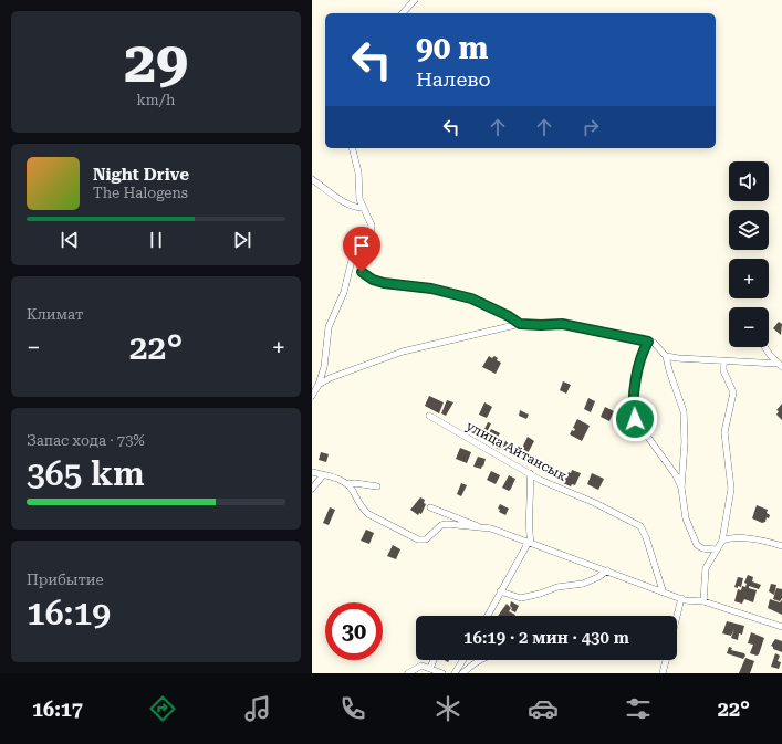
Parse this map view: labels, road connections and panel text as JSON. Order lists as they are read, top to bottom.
{
  "streets": {
    "street": ["улица Айтансык"]
  },
  "page": {
    "tile": [
      ["29", "km/h"],
      "Климат",
      ["Запас хода · 73%", "365 km"],
      ["Прибытие", "16:19"]
    ],
    "turn": ["90 m", "Налево"],
    "song": ["Night Drive", "The Halogens"],
    "map_buttons": ["+", "−"],
    "heat": ["−", "22°", "+"],
    "limit": "30",
    "trip": "16:19 · 2 мин · 430 m",
    "tabs": ["16:17", "22°"]
  }
}
